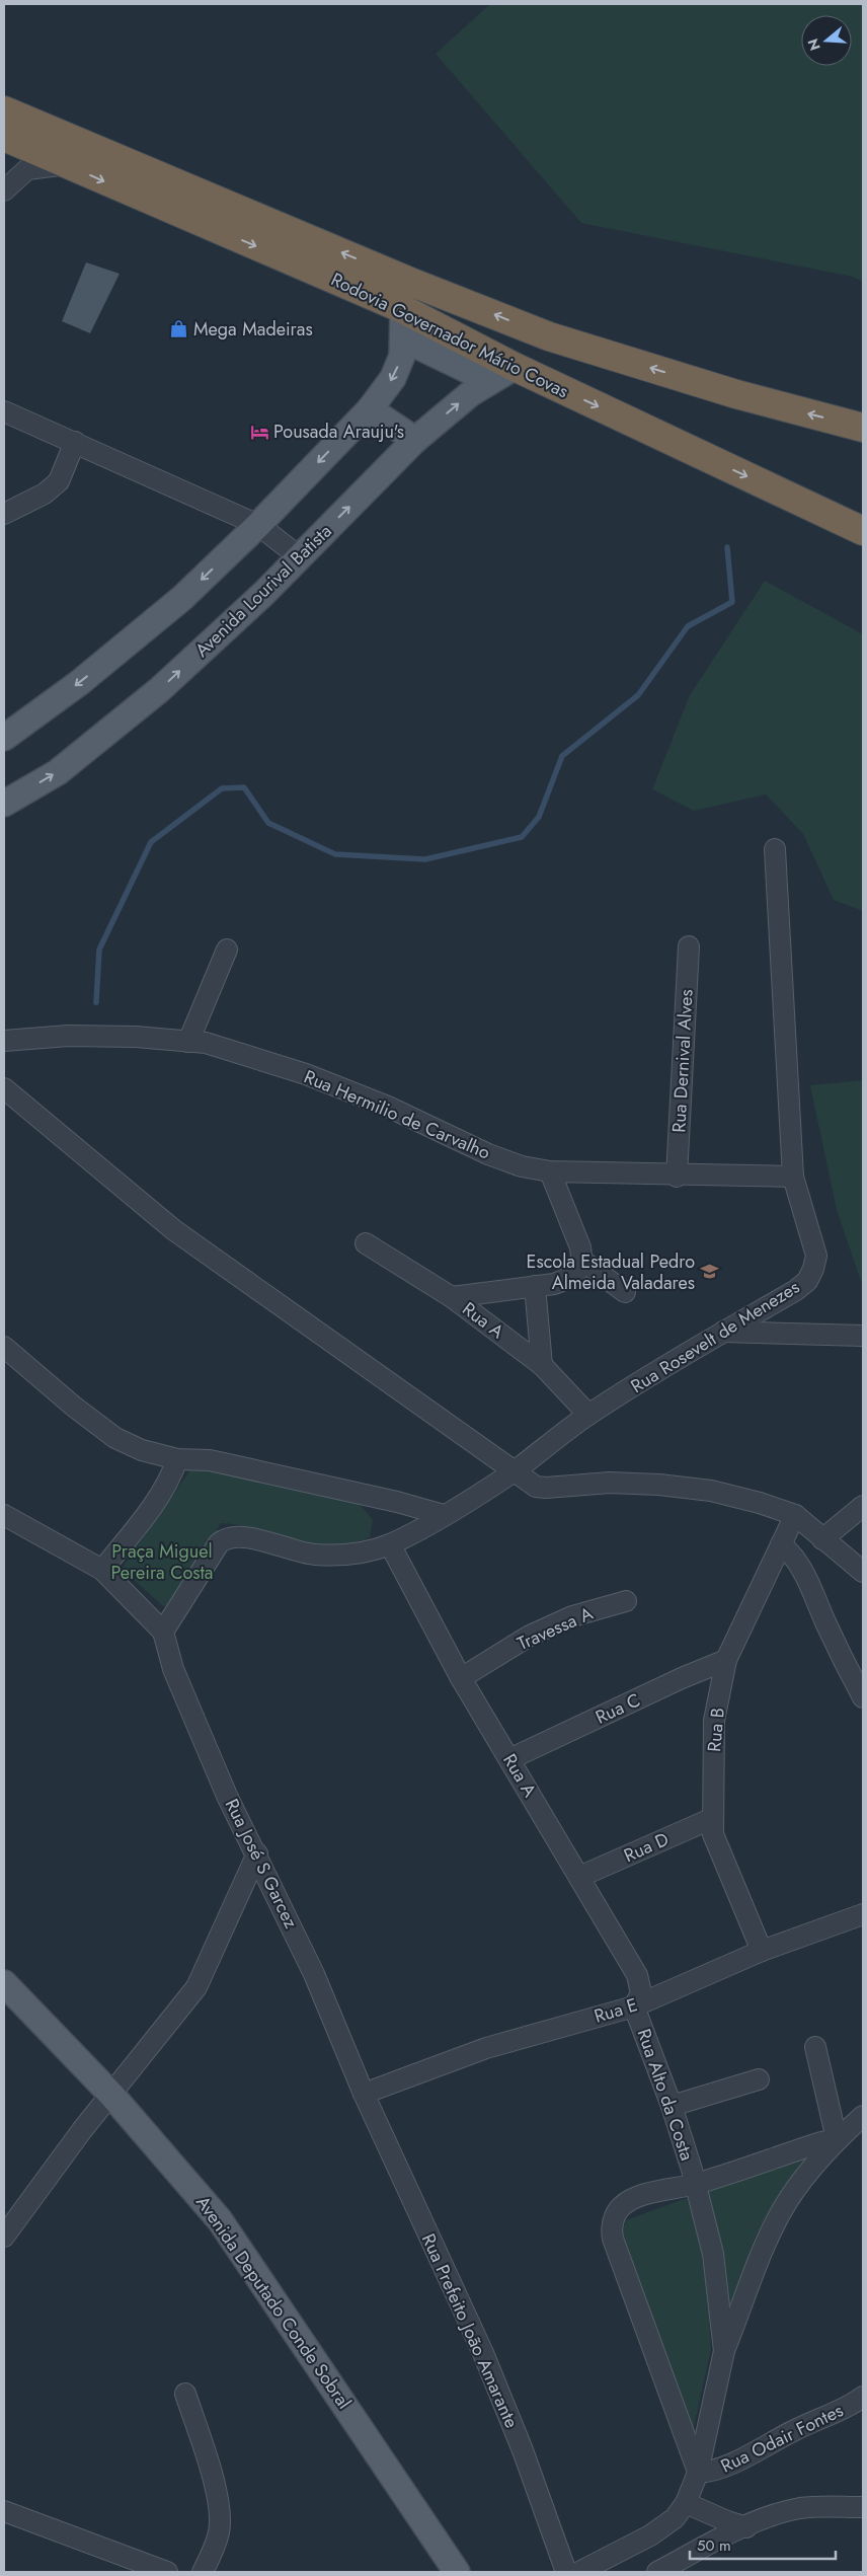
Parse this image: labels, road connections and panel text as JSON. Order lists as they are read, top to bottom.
{
  "streets": {
    "highway": ["Rodovia Governador Mário Covas"],
    "main road": ["Avenida Lourival Batista", "Avenida Deputado Conde Sobral"],
    "street": [
      "Rua Dernival Alves",
      "Rua Hermilio de Carvalho",
      "Rua A",
      "Rua Rosevelt de Menezes",
      "Travessa A",
      "Rua C",
      "Rua B",
      "Rua D",
      "Rua José S Garcez",
      "Rua E",
      "Rua Alto da Costa",
      "Rua Prefeito João Amarante",
      "Rua Odair Fontes"
    ]
  },
  "crossings": [
    ["Rodovia Governador Mário Covas", "Avenida Lourival Batista"],
    ["Rua Dernival Alves", "Rua Hermilio de Carvalho"],
    ["Rua Hermilio de Carvalho", "Rua Rosevelt de Menezes"],
    ["Rua A", "Rua Rosevelt de Menezes"],
    ["Rua A", "Travessa A"],
    ["Rua A", "Rua C"],
    ["Rua A", "Rua D"],
    ["Rua A", "Rua E"],
    ["Rua A", "Rua Alto da Costa"],
    ["Rua C", "Rua B"],
    ["Rua B", "Rua D"],
    ["Rua B", "Rua E"],
    ["Rua José S Garcez", "Rua E"],
    ["Rua José S Garcez", "Rua Prefeito João Amarante"],
    ["Rua E", "Rua Alto da Costa"],
    ["Rua E", "Rua Prefeito João Amarante"]
  ],
  "parks": ["Praça Miguel Pereira Costa"],
  "places": {
    "shop": ["Mega Madeiras"],
    "hotel": ["Pousada Arauju's"],
    "school or university": ["Escola Estadual Pedro Almeida Valadares"]
  },
  "scale_bar": "50 m",
  "north": "left"
}
